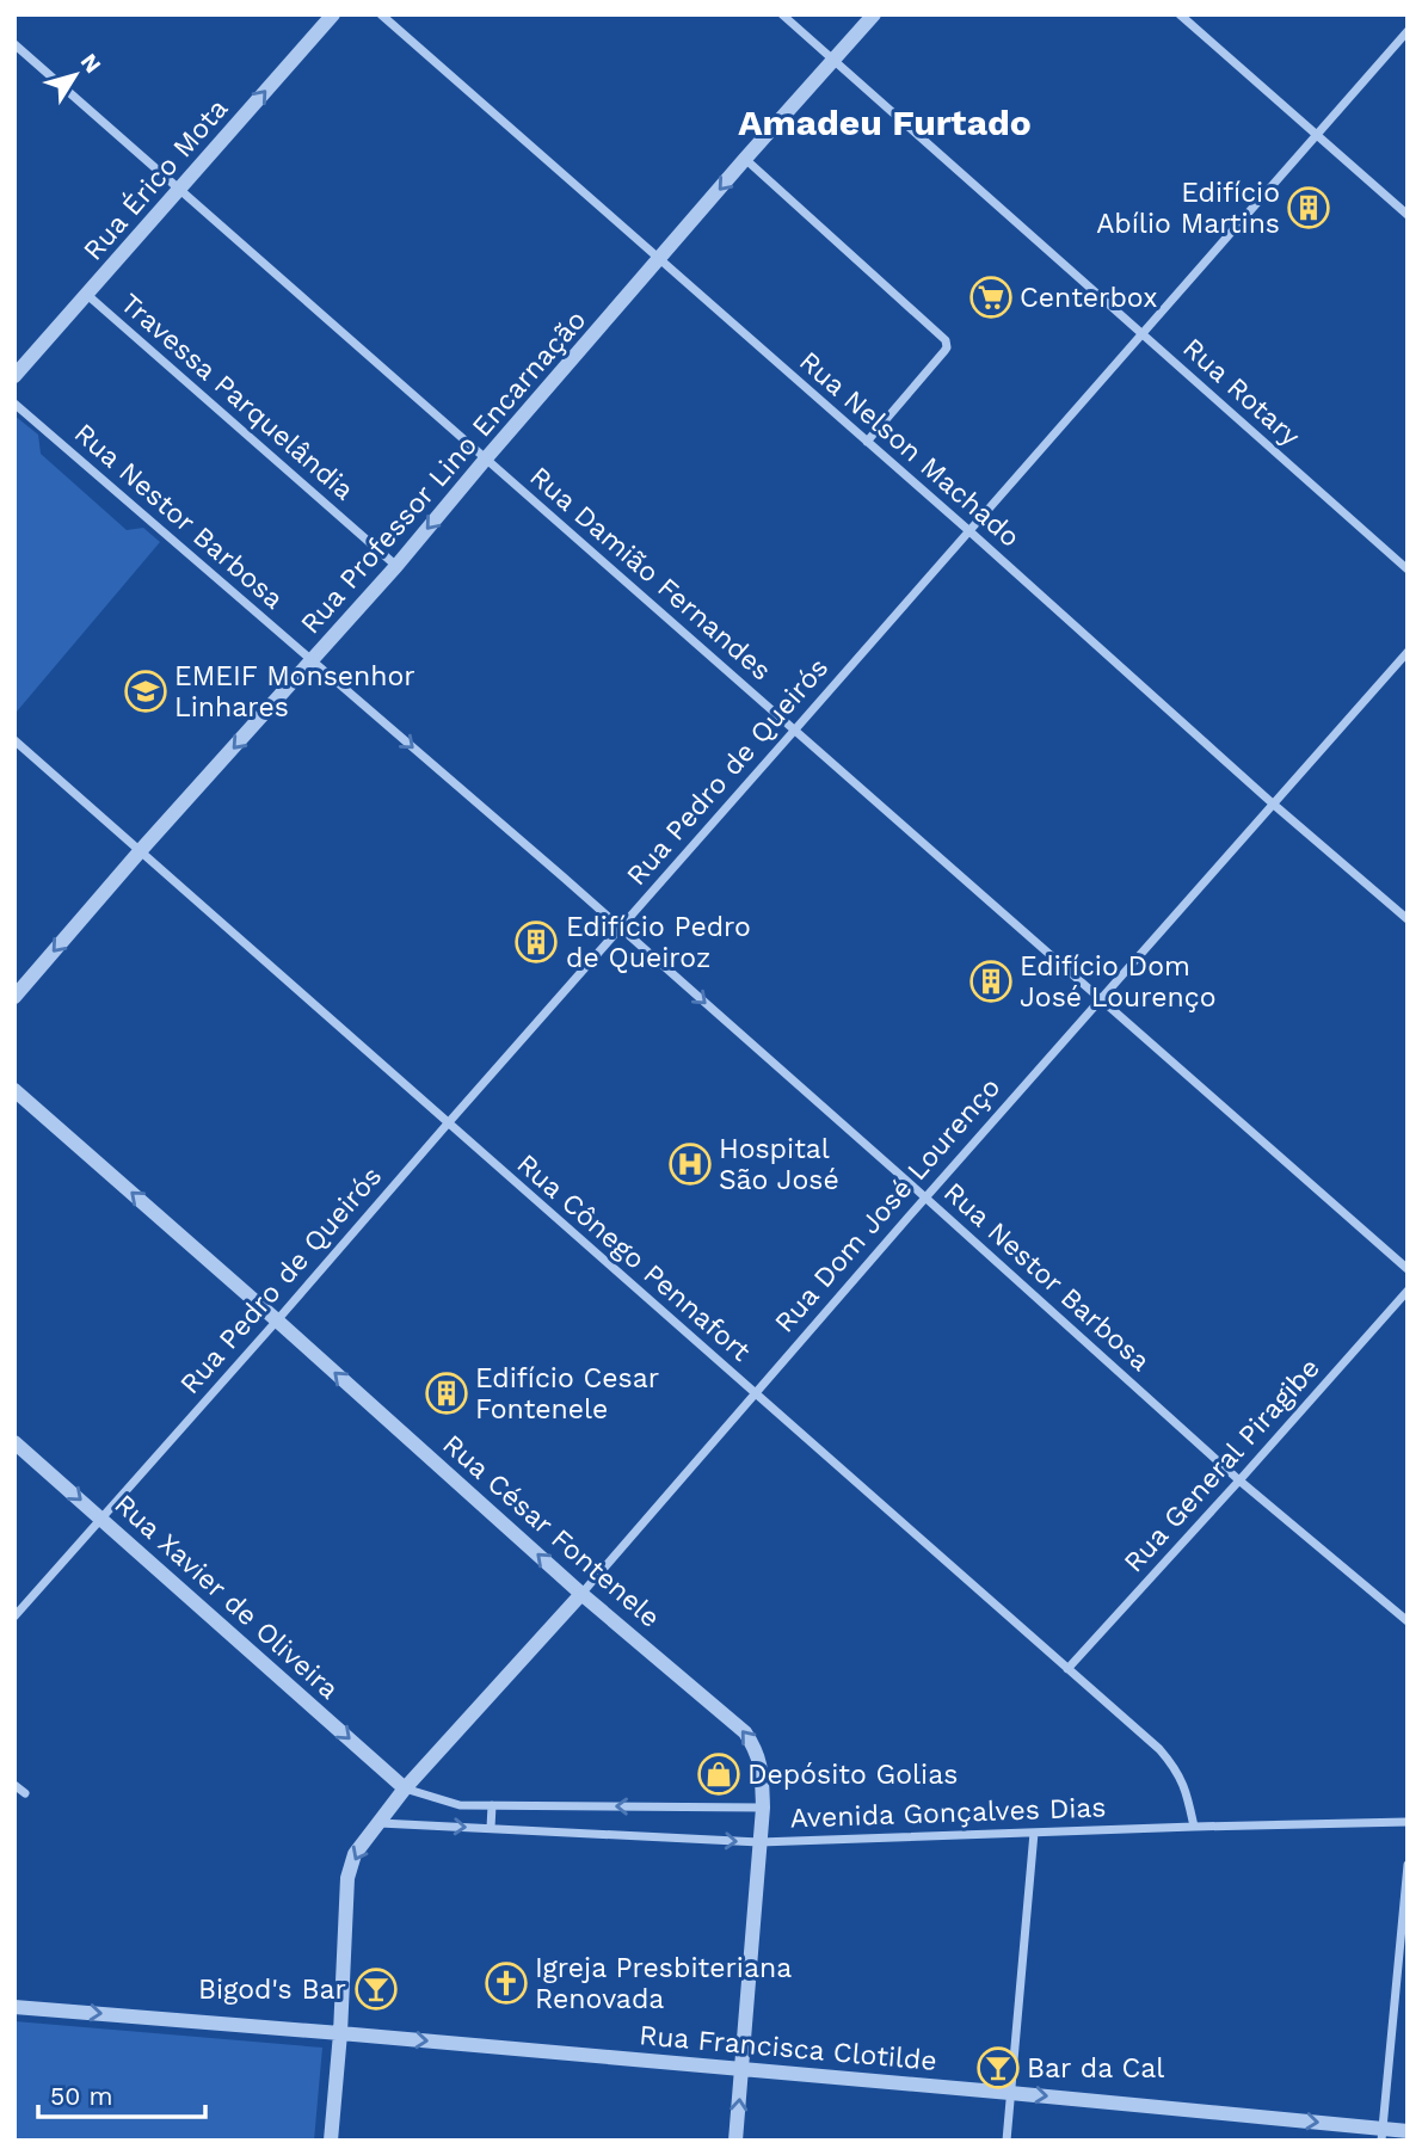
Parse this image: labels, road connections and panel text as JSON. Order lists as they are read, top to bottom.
{
  "streets": {
    "street": [
      "Rua Érico Mota",
      "Rua Rotary",
      "Travessa Parquelândia",
      "Rua Nelson Machado",
      "Rua Professor Lino Encarnação",
      "Rua Nestor Barbosa",
      "Rua Damião Fernandes",
      "Rua Pedro de Queirós",
      "Rua Dom José Lourenço",
      "Rua Cônego Pennafort",
      "Rua General Piragibe",
      "Rua César Fontenele",
      "Rua Xavier de Oliveira",
      "Avenida Gonçalves Dias",
      "Rua Francisca Clotilde"
    ]
  },
  "crossings": [
    ["Rua Érico Mota", "Travessa Parquelândia"],
    ["Rua Érico Mota", "Rua Damião Fernandes"],
    ["Rua Rotary", "Rua Professor Lino Encarnação"],
    ["Rua Rotary", "Rua Pedro de Queirós"],
    ["Travessa Parquelândia", "Rua Professor Lino Encarnação"],
    ["Rua Nelson Machado", "Rua Professor Lino Encarnação"],
    ["Rua Nelson Machado", "Rua Pedro de Queirós"],
    ["Rua Nelson Machado", "Rua Dom José Lourenço"],
    ["Rua Professor Lino Encarnação", "Rua Nestor Barbosa"],
    ["Rua Professor Lino Encarnação", "Rua Damião Fernandes"],
    ["Rua Professor Lino Encarnação", "Rua Cônego Pennafort"],
    ["Rua Nestor Barbosa", "Rua Pedro de Queirós"],
    ["Rua Nestor Barbosa", "Rua Dom José Lourenço"],
    ["Rua Nestor Barbosa", "Rua General Piragibe"],
    ["Rua Damião Fernandes", "Rua Pedro de Queirós"],
    ["Rua Damião Fernandes", "Rua Dom José Lourenço"],
    ["Rua Pedro de Queirós", "Rua Cônego Pennafort"],
    ["Rua Pedro de Queirós", "Rua César Fontenele"],
    ["Rua Pedro de Queirós", "Rua Xavier de Oliveira"],
    ["Rua Dom José Lourenço", "Rua Cônego Pennafort"],
    ["Rua Dom José Lourenço", "Rua César Fontenele"],
    ["Rua Dom José Lourenço", "Rua Xavier de Oliveira"],
    ["Rua Dom José Lourenço", "Avenida Gonçalves Dias"],
    ["Rua Dom José Lourenço", "Rua Francisca Clotilde"],
    ["Rua Cônego Pennafort", "Rua General Piragibe"],
    ["Rua Cônego Pennafort", "Avenida Gonçalves Dias"],
    ["Rua César Fontenele", "Avenida Gonçalves Dias"],
    ["Rua César Fontenele", "Rua Francisca Clotilde"],
    ["Rua Xavier de Oliveira", "Avenida Gonçalves Dias"]
  ],
  "one_way": [
    "Rua Érico Mota",
    "Rua Professor Lino Encarnação",
    "Rua Nestor Barbosa",
    "Rua César Fontenele",
    "Rua Xavier de Oliveira",
    "Rua Francisca Clotilde"
  ],
  "districts": ["Amadeu Furtado"],
  "places": {
    "building": [
      "Edifício Abílio Martins",
      "Edifício Pedro de Queiroz",
      "Edifício Dom José Lourenço",
      "Edifício Cesar Fontenele"
    ],
    "supermarket": ["Centerbox"],
    "school or university": ["EMEIF Monsenhor Linhares"],
    "hospital": ["Hospital São José"],
    "shop": ["Depósito Golias"],
    "church": ["Igreja Presbiteriana Renovada"],
    "bar": ["Bigod's Bar", "Bar da Cal"]
  },
  "scale_bar": "50 m",
  "north": "top right"
}
